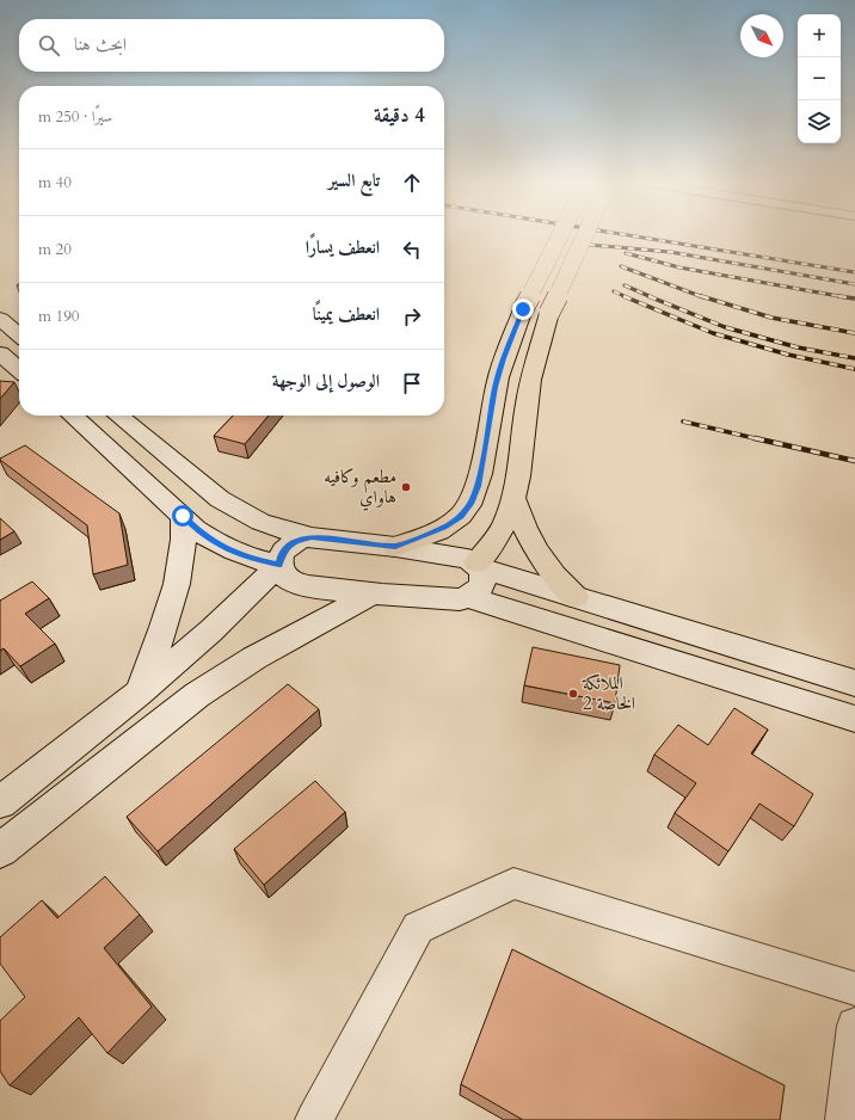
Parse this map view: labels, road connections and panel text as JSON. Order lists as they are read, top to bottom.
{
  "places": ["مطعم وكافيه هاواي", "الملائكة الخاصة 2"],
  "north": "bottom right",
  "page": {
    "map_buttons": ["+", "−"],
    "search": "ابحث هنا",
    "heading": ["4 دقيقة", "سيرًا · 250 m"],
    "list": [
      ["تابع السير", "40 m"],
      ["انعطف يسارًا", "20 m"],
      ["انعطف يمينًا", "190 m"],
      "الوصول إلى الوجهة"
    ]
  }
}
